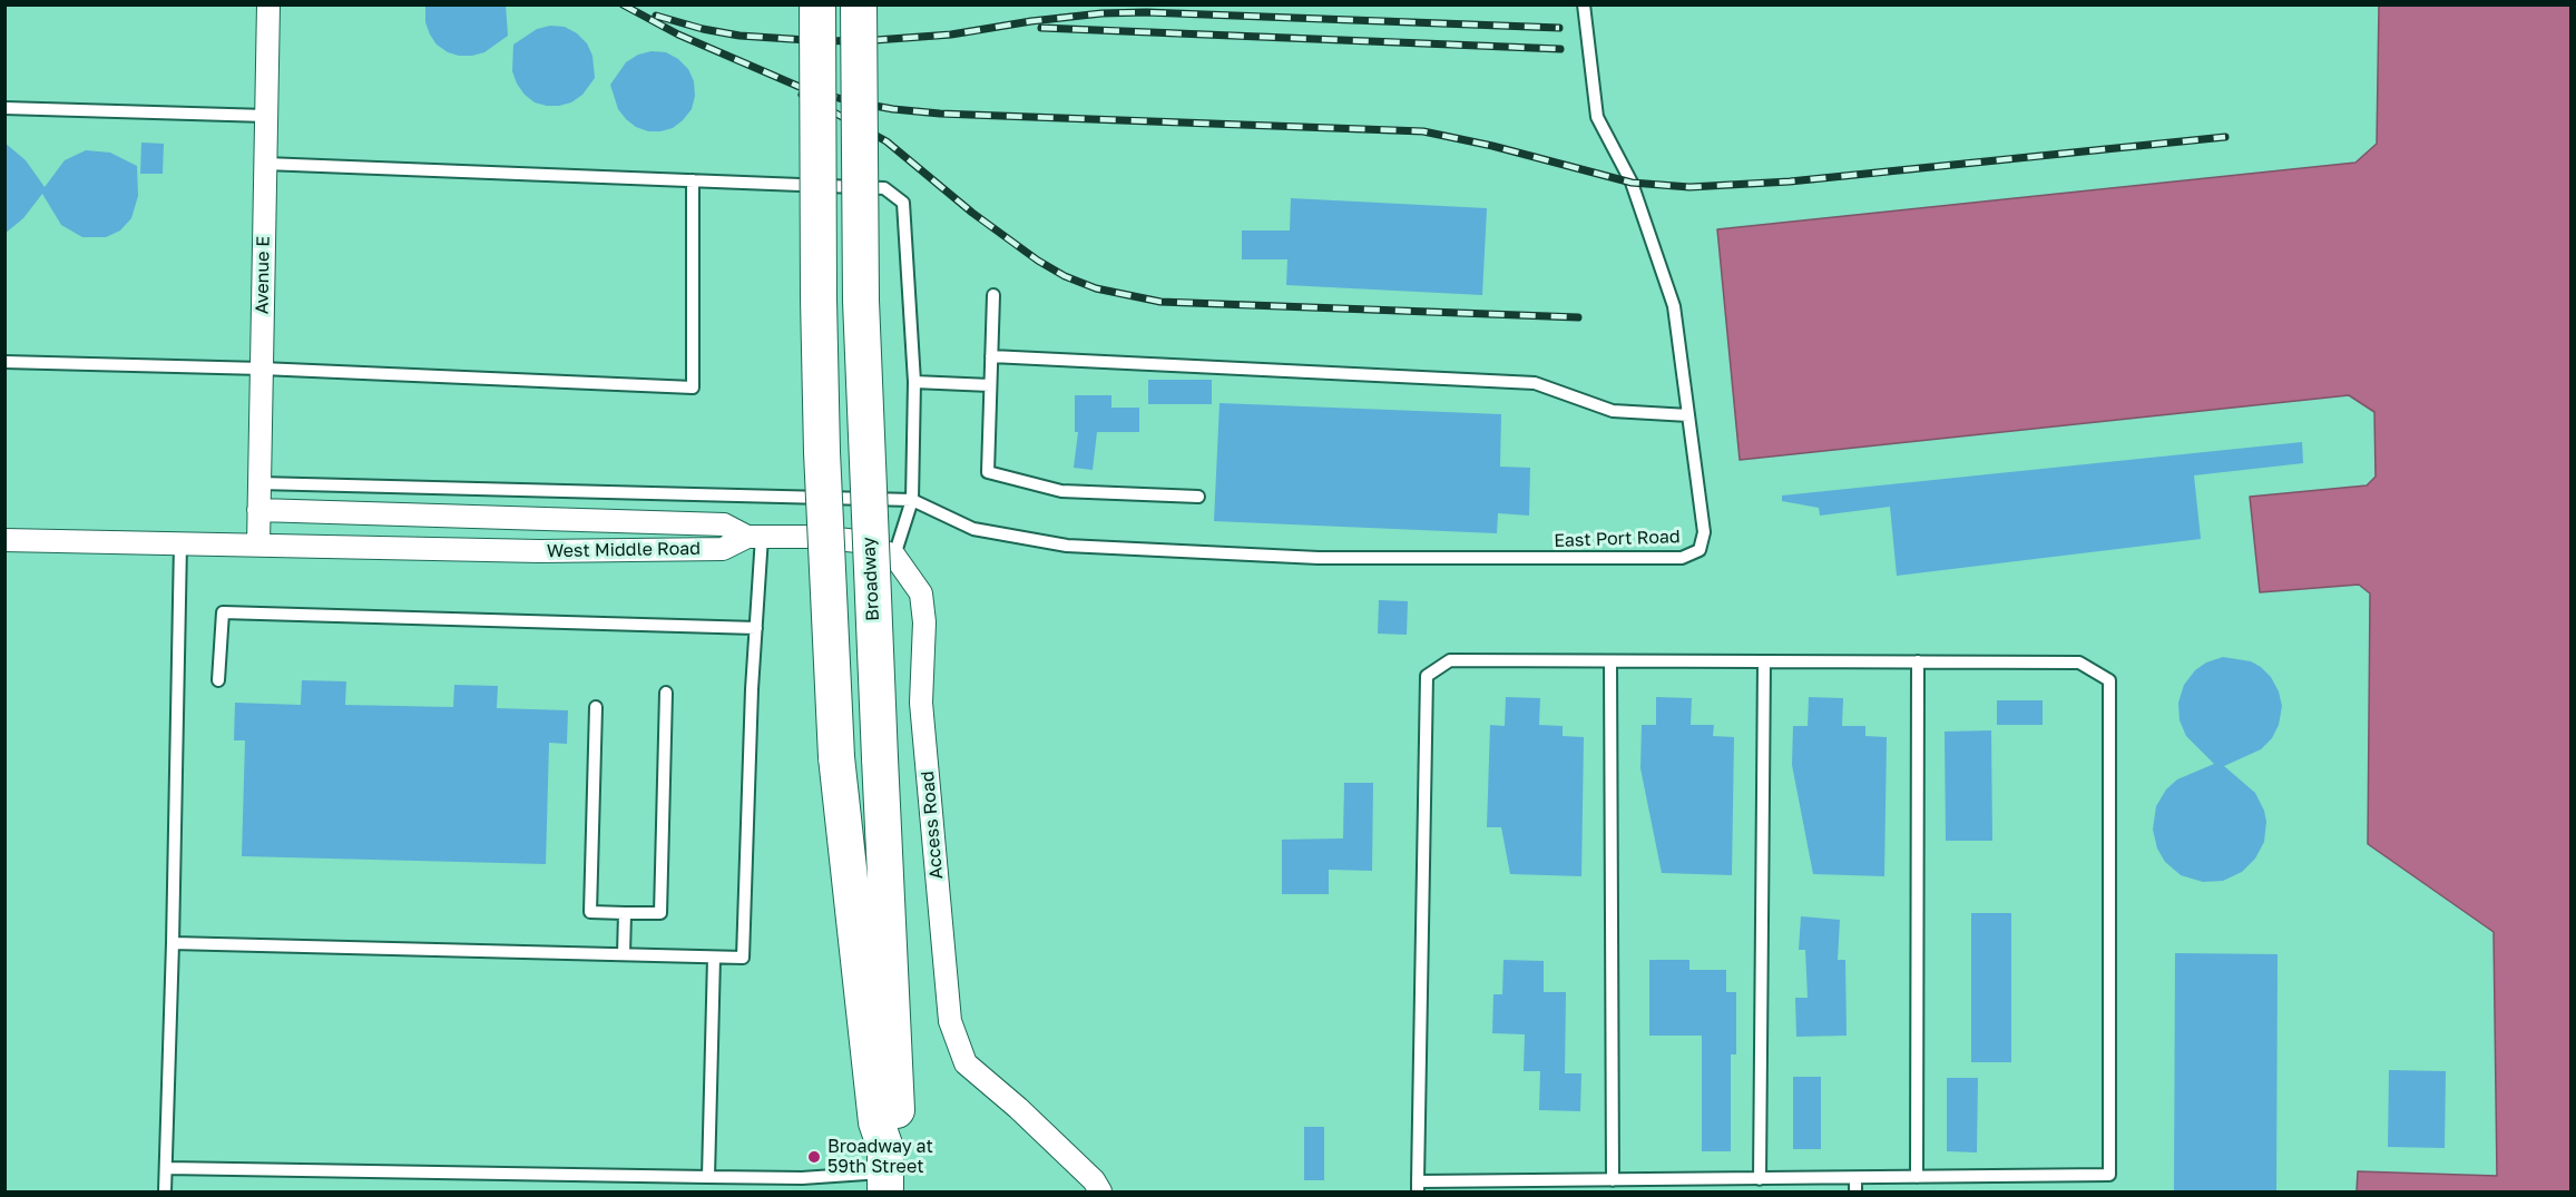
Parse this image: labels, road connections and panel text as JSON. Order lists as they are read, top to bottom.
{
  "streets": {
    "main road": ["Broadway"],
    "street": ["Avenue E", "West Middle Road", "Access Road"],
    "lane": ["East Port Road"]
  },
  "crossings": [
    ["Avenue E", "West Middle Road"]
  ],
  "places": ["Broadway at 59th Street"]
}
